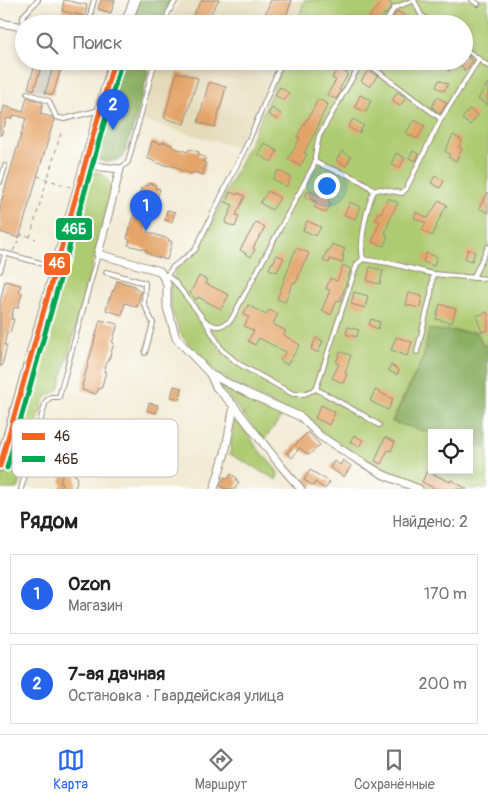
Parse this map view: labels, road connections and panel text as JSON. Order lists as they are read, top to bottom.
{
  "lines": ["transit line 46", "transit line 46Б"],
  "legend": ["46", "46Б"],
  "page": {
    "search": "Поиск",
    "pins": ["2", "1"],
    "heading": ["Рядом", "Найдено: 2"],
    "list": [
      {
        "mark": "1",
        "name": "Ozon",
        "note": "Магазин",
        "value": "170 m"
      },
      {
        "mark": "2",
        "name": "7-ая дачная",
        "note": "Остановка · Гвардейская улица",
        "value": "200 m"
      }
    ],
    "nav": ["Карта", "Маршрут", "Сохранённые"]
  }
}
